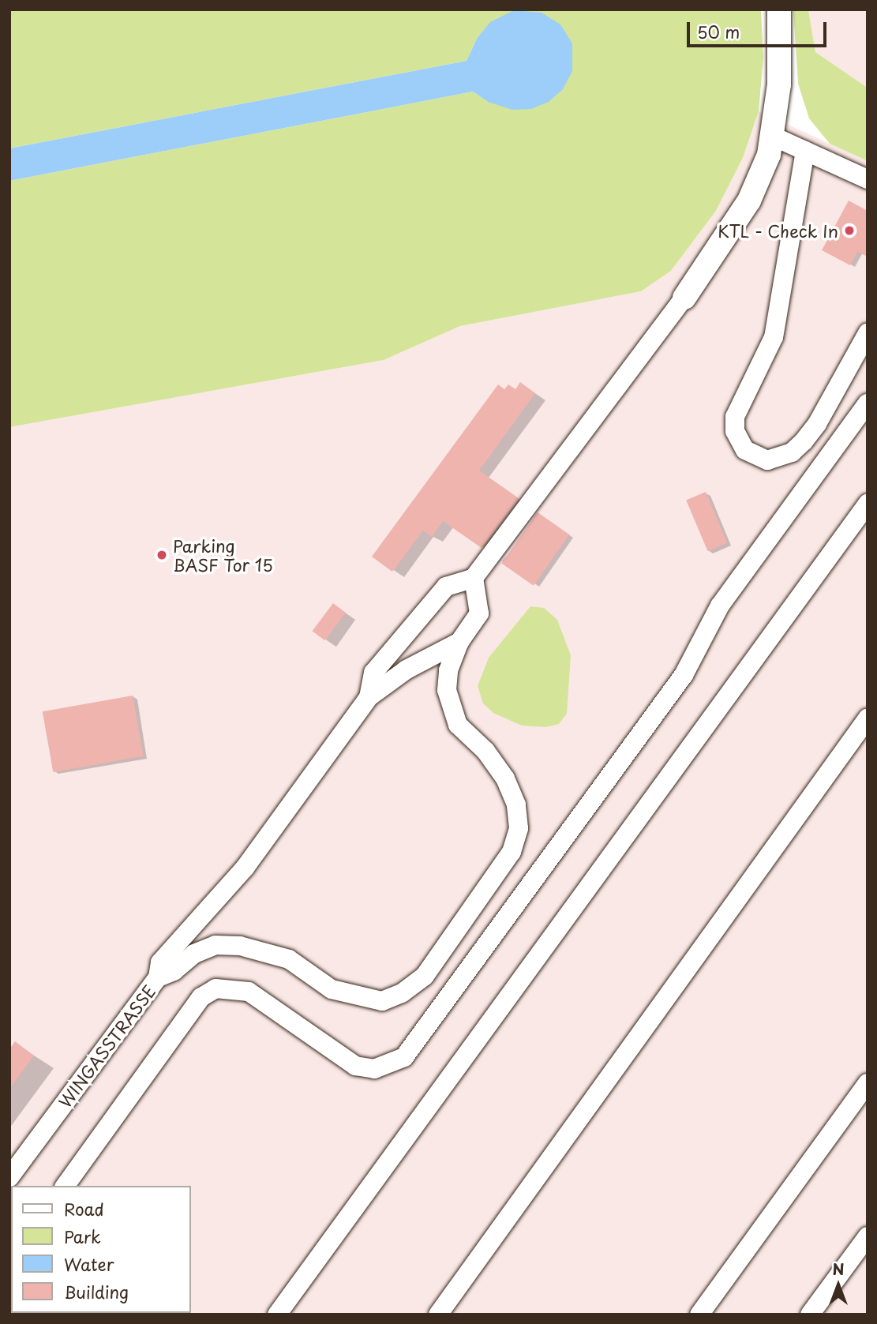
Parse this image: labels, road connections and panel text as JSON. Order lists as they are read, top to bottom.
{
  "streets": {
    "street": ["WINGASSTRASSE"]
  },
  "places": ["KTL - Check In", "Parking BASF Tor 15"],
  "legend": [
    "Road",
    "Park",
    "Water",
    "Building"
  ],
  "scale_bar": "50 m",
  "north": "top"
}
